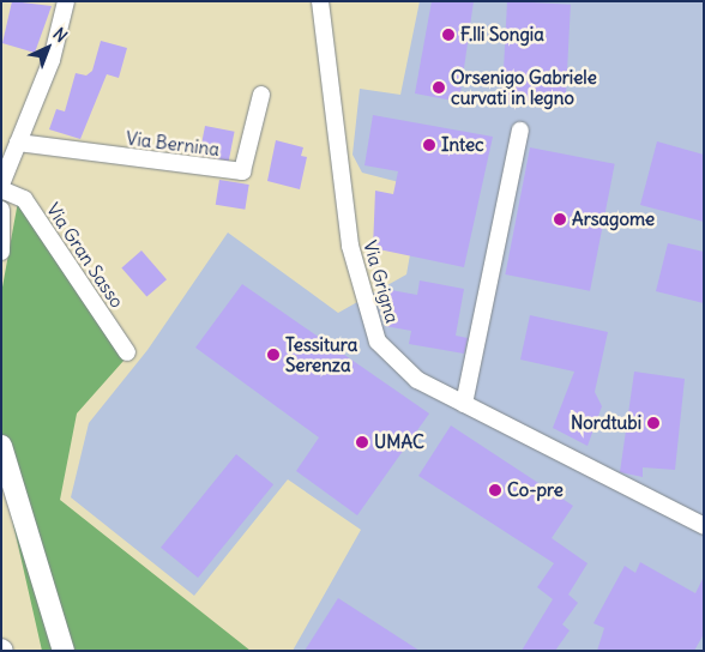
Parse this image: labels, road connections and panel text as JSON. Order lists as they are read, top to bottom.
{
  "streets": {
    "street": ["Via Bernina", "Via Gran Sasso", "Via Grigna"]
  },
  "places": [
    "F.lli Songia",
    "Orsenigo Gabriele curvati in legno",
    "Intec",
    "Arsagome",
    "Tessitura Serenza",
    "Nordtubi",
    "UMAC",
    "Co-pre"
  ],
  "north": "top right"
}
